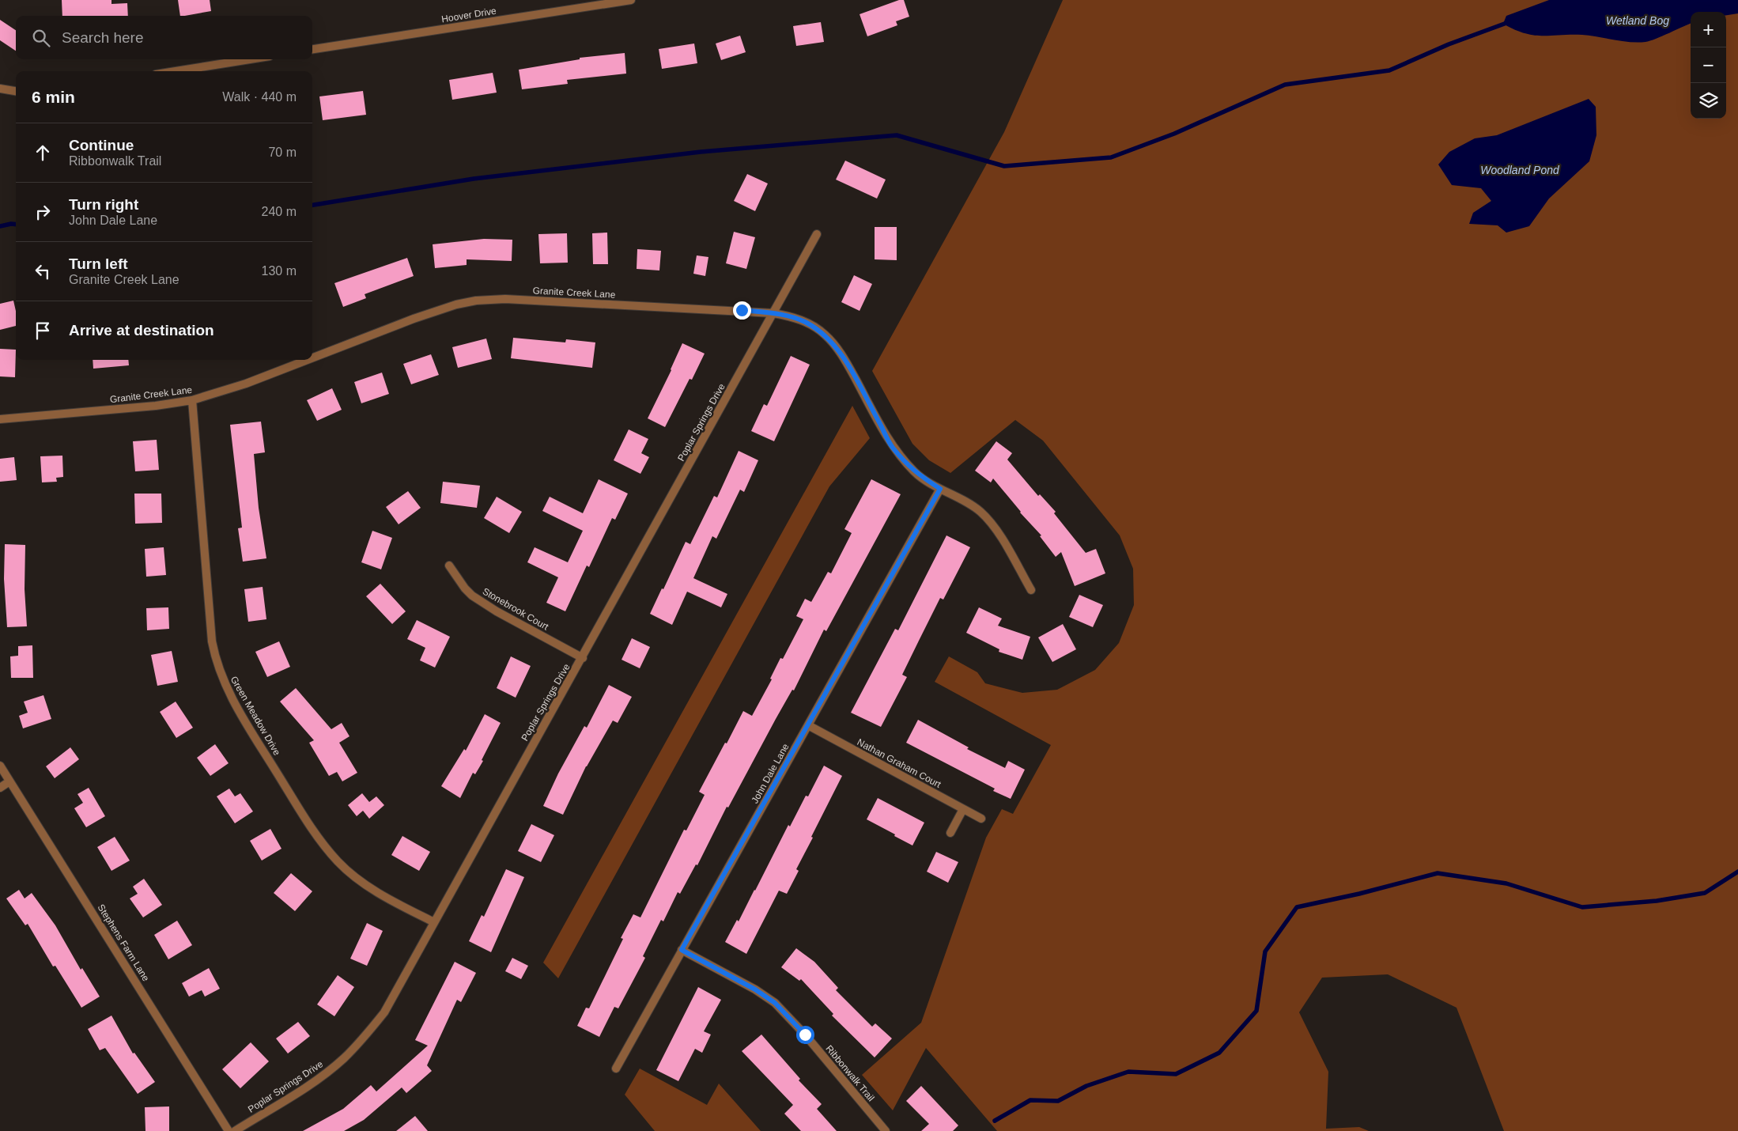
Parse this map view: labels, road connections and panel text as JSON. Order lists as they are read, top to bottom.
{
  "streets": {
    "street": [
      "Hoover Drive",
      "Granite Creek Lane",
      "Poplar Springs Drive",
      "Stonebrook Court",
      "Green Meadow Drive",
      "Nathan Graham Court",
      "John Dale Lane",
      "Stephens Farm Lane",
      "Ribbonwalk Trail"
    ]
  },
  "crossings": [
    ["Granite Creek Lane", "Poplar Springs Drive"],
    ["Granite Creek Lane", "Green Meadow Drive"],
    ["Granite Creek Lane", "John Dale Lane"],
    ["Poplar Springs Drive", "Stonebrook Court"],
    ["Poplar Springs Drive", "Green Meadow Drive"],
    ["Nathan Graham Court", "John Dale Lane"],
    ["John Dale Lane", "Ribbonwalk Trail"]
  ],
  "water": ["Wetland Bog", "Woodland Pond"],
  "page": {
    "map_buttons": ["+", "−"],
    "search": "Search here",
    "heading": ["6 min", "Walk · 440 m"],
    "list": [
      ["Continue", "Ribbonwalk Trail", "70 m"],
      ["Turn right", "John Dale Lane", "240 m"],
      ["Turn left", "Granite Creek Lane", "130 m"],
      "Arrive at destination"
    ]
  }
}
